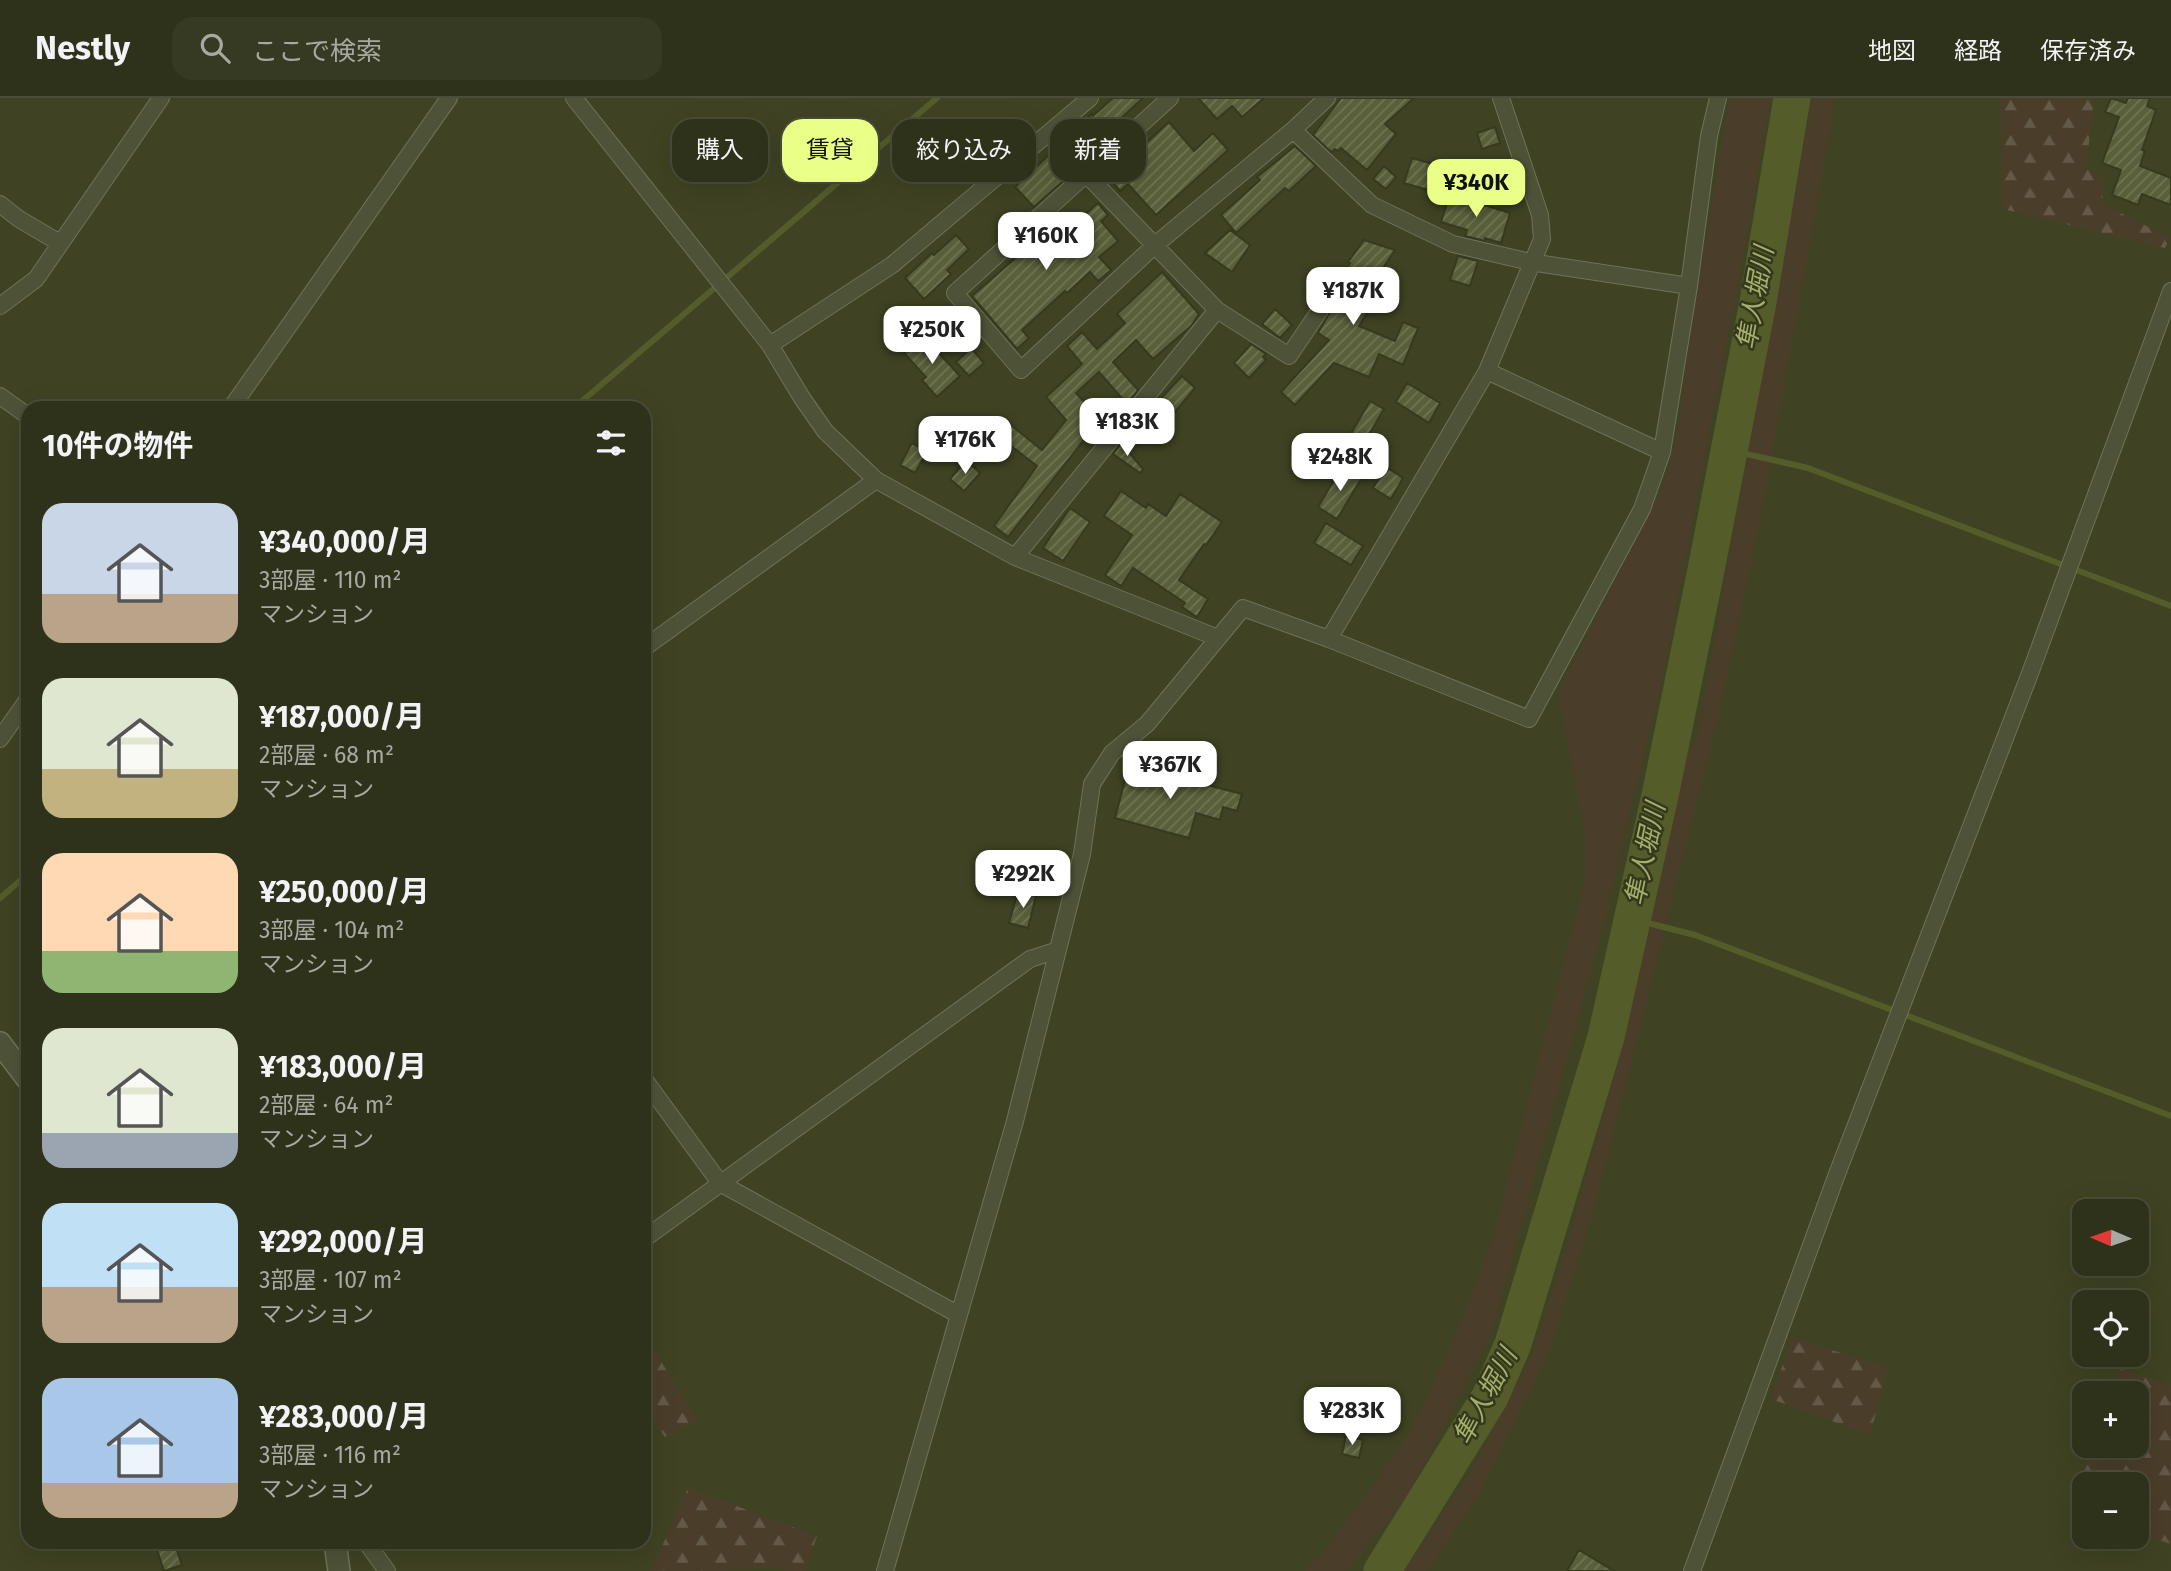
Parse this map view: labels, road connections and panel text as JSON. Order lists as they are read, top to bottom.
{
  "water": ["隼人堀川"],
  "north": "left",
  "page": {
    "header": "Nestly",
    "search": "ここで検索",
    "nav": ["地図", "経路", "保存済み"],
    "chip": [
      "購入",
      "賃貸",
      "絞り込み",
      "新着"
    ],
    "price": [
      "¥340K",
      "¥160K",
      "¥187K",
      "¥250K",
      "¥183K",
      "¥176K",
      "¥248K",
      "¥367K",
      "¥292K",
      "¥283K"
    ],
    "heading": "10件の物件",
    "list": [
      {
        "name": "¥340,000/月",
        "note": "3部屋 · 110 m² · マンション"
      },
      {
        "name": "¥187,000/月",
        "note": "2部屋 · 68 m² · マンション"
      },
      {
        "name": "¥250,000/月",
        "note": "3部屋 · 104 m² · マンション"
      },
      {
        "name": "¥183,000/月",
        "note": "2部屋 · 64 m² · マンション"
      },
      {
        "name": "¥292,000/月",
        "note": "3部屋 · 107 m² · マンション"
      },
      {
        "name": "¥283,000/月",
        "note": "3部屋 · 116 m² · マンション"
      }
    ],
    "map_buttons": ["+", "−"]
  }
}
